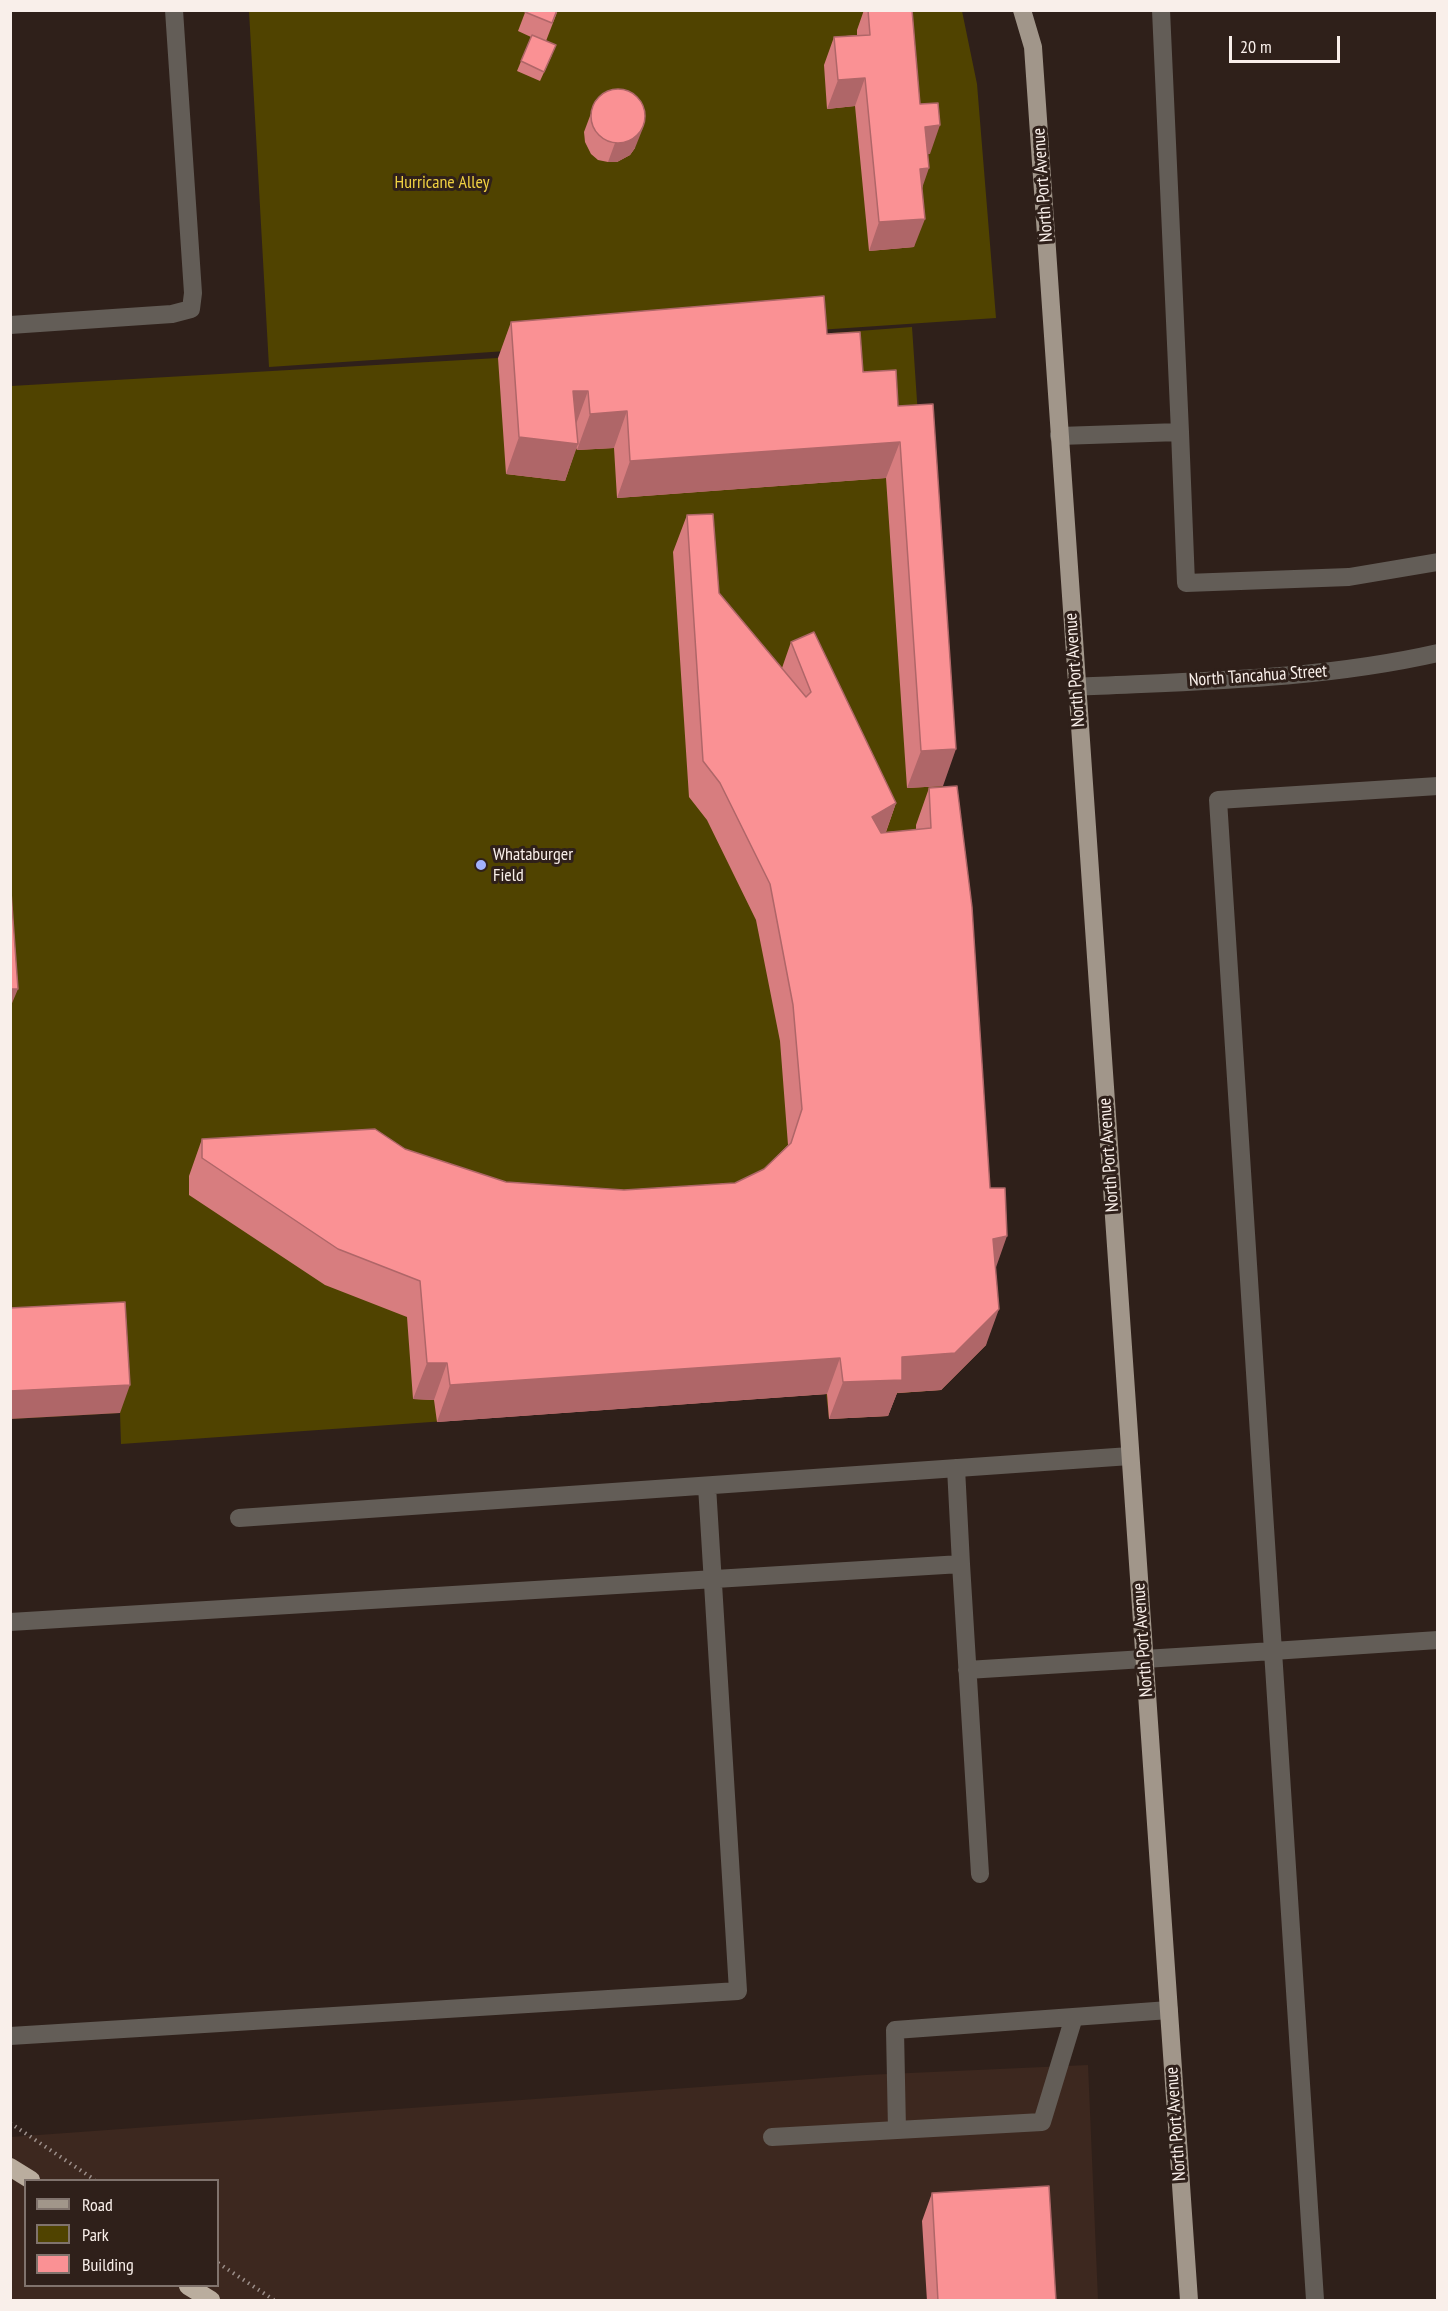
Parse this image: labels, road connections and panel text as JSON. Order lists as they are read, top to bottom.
{
  "streets": {
    "main road": ["North Port Avenue"],
    "street": ["North Tancahua Street"]
  },
  "crossings": [
    ["North Port Avenue", "North Tancahua Street"]
  ],
  "parks": ["Hurricane Alley"],
  "places": ["Whataburger Field"],
  "legend": ["Road", "Park", "Building"],
  "scale_bar": "20 m"
}
